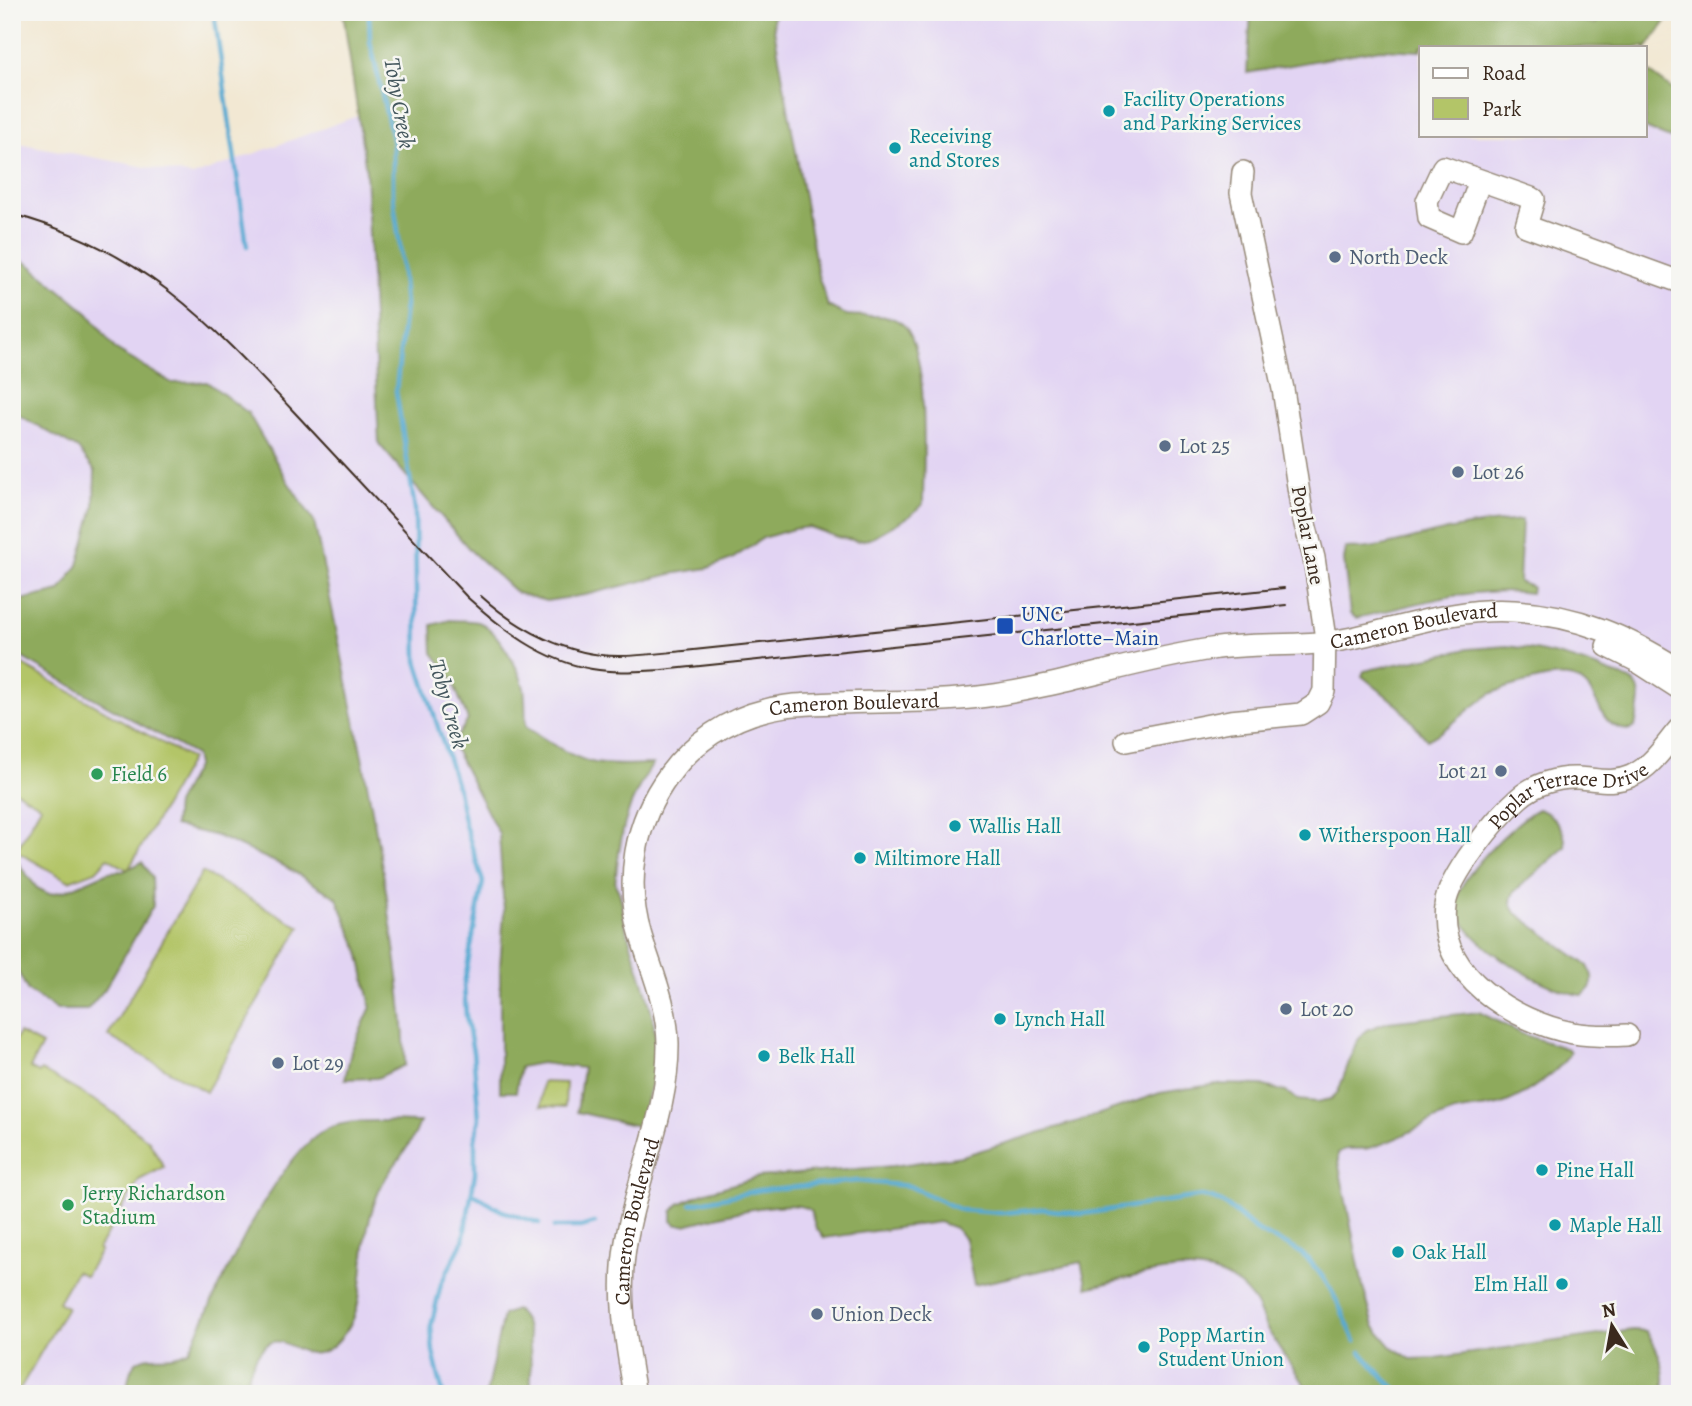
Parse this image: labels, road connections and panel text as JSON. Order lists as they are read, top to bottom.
{
  "streets": {
    "street": ["Poplar Lane", "Cameron Boulevard", "Poplar Terrace Drive"]
  },
  "crossings": [
    ["Poplar Lane", "Cameron Boulevard"]
  ],
  "water": ["Toby Creek"],
  "places": {
    "other": [
      "Facility Operations and Parking Services",
      "Receiving and Stores",
      "North Deck",
      "Lot 25",
      "Lot 26",
      "Lot 21",
      "Field 6",
      "Wallis Hall",
      "Witherspoon Hall",
      "Miltimore Hall",
      "Lot 20",
      "Lynch Hall",
      "Belk Hall",
      "Lot 29",
      "Pine Hall",
      "Jerry Richardson Stadium",
      "Maple Hall",
      "Oak Hall",
      "Elm Hall",
      "Union Deck",
      "Popp Martin Student Union"
    ],
    "transit": ["UNC Charlotte–Main"]
  },
  "legend": ["Road", "Park"],
  "north": "top"
}
